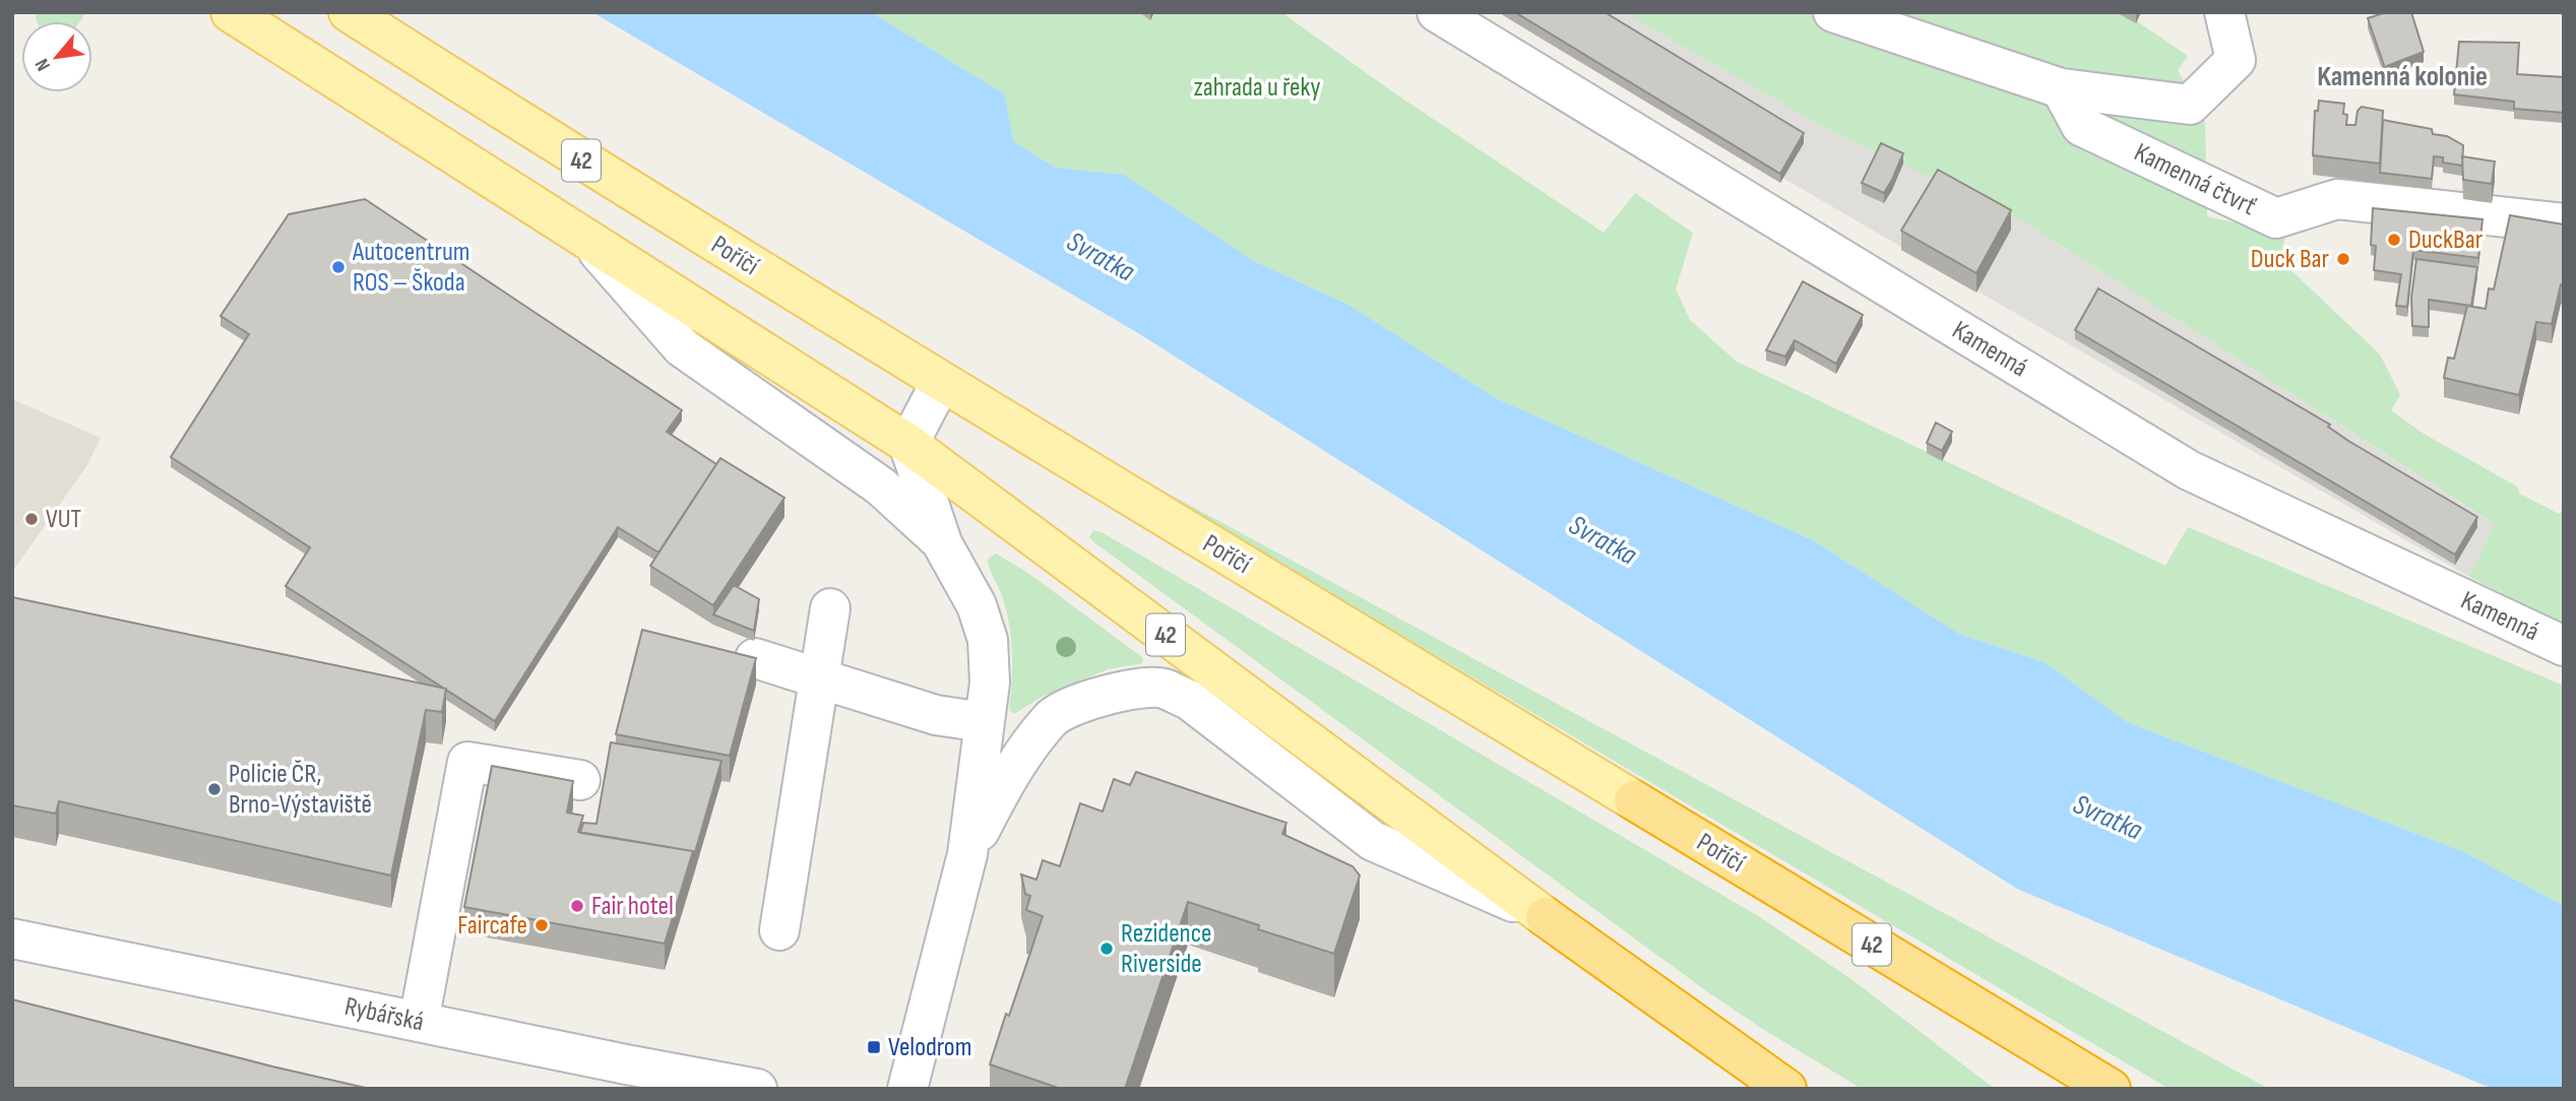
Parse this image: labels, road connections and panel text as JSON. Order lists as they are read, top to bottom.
{
  "streets": {
    "highway": ["42", "Poříčí"],
    "street": ["Kamenná čtvrť", "Kamenná", "Rybářská"]
  },
  "districts": ["Kamenná kolonie"],
  "water": ["Svratka"],
  "parks": ["zahrada u řeky"],
  "places": {
    "other": [
      "DuckBar",
      "Duck Bar",
      "Autocentrum ROS – Škoda",
      "VUT",
      "Policie ČR, Brno-Výstaviště",
      "Fair hotel",
      "Faircafe",
      "Rezidence Riverside"
    ],
    "transit": ["Velodrom"]
  },
  "north": "bottom left"
}
